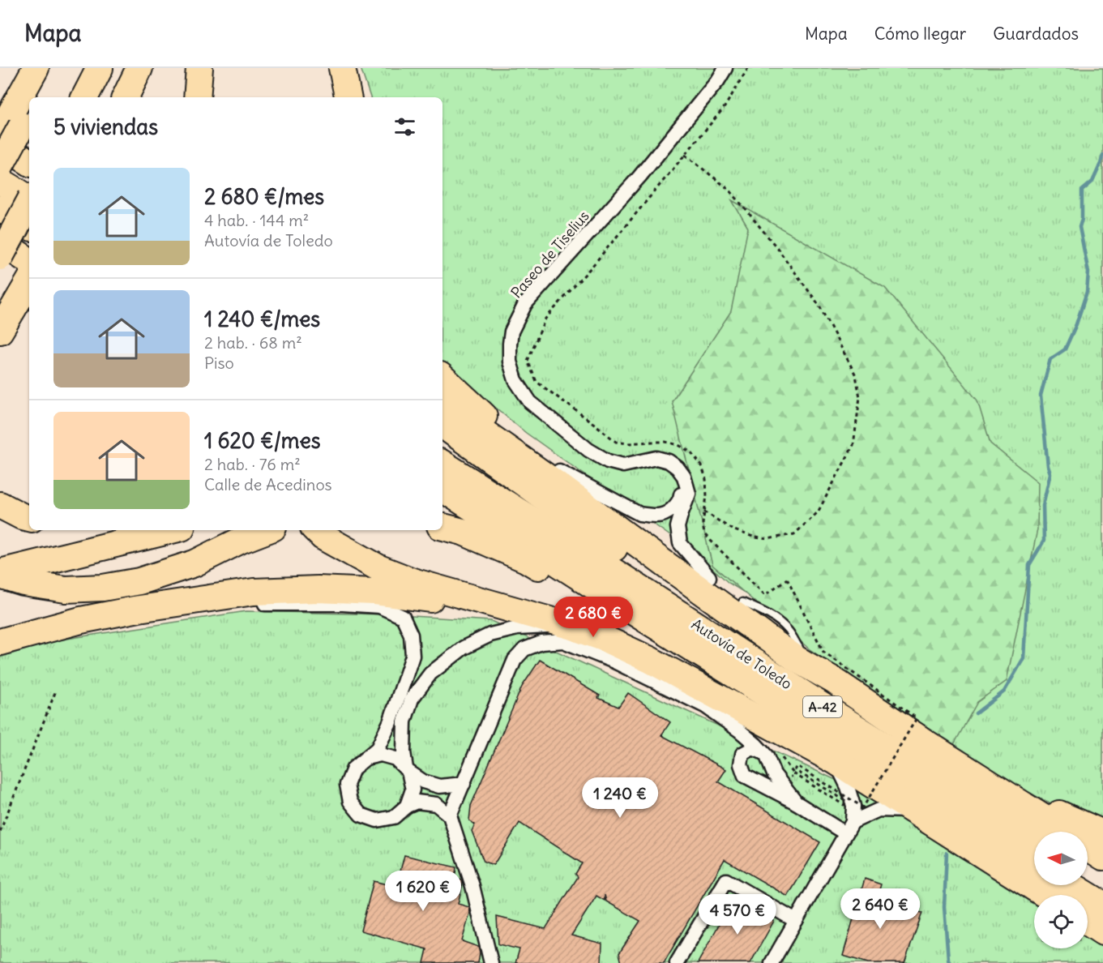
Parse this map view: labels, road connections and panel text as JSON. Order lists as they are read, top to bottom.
{
  "streets": {
    "highway": ["Autovía de Toledo", "A-42"],
    "street": ["Paseo de Tiselius"]
  },
  "north": "left",
  "page": {
    "header": "Mapa",
    "nav": ["Mapa", "Cómo llegar", "Guardados"],
    "heading": "5 viviendas",
    "list": [
      {
        "name": "2 680 €/mes",
        "note": "4 hab. · 144 m² · Autovía de Toledo"
      },
      {
        "name": "1 240 €/mes",
        "note": "2 hab. · 68 m² · Piso"
      },
      {
        "name": "1 620 €/mes",
        "note": "2 hab. · 76 m² · Calle de Acedinos"
      }
    ],
    "price": [
      "2 680 €",
      "1 240 €",
      "1 620 €",
      "2 640 €",
      "4 570 €"
    ]
  }
}
